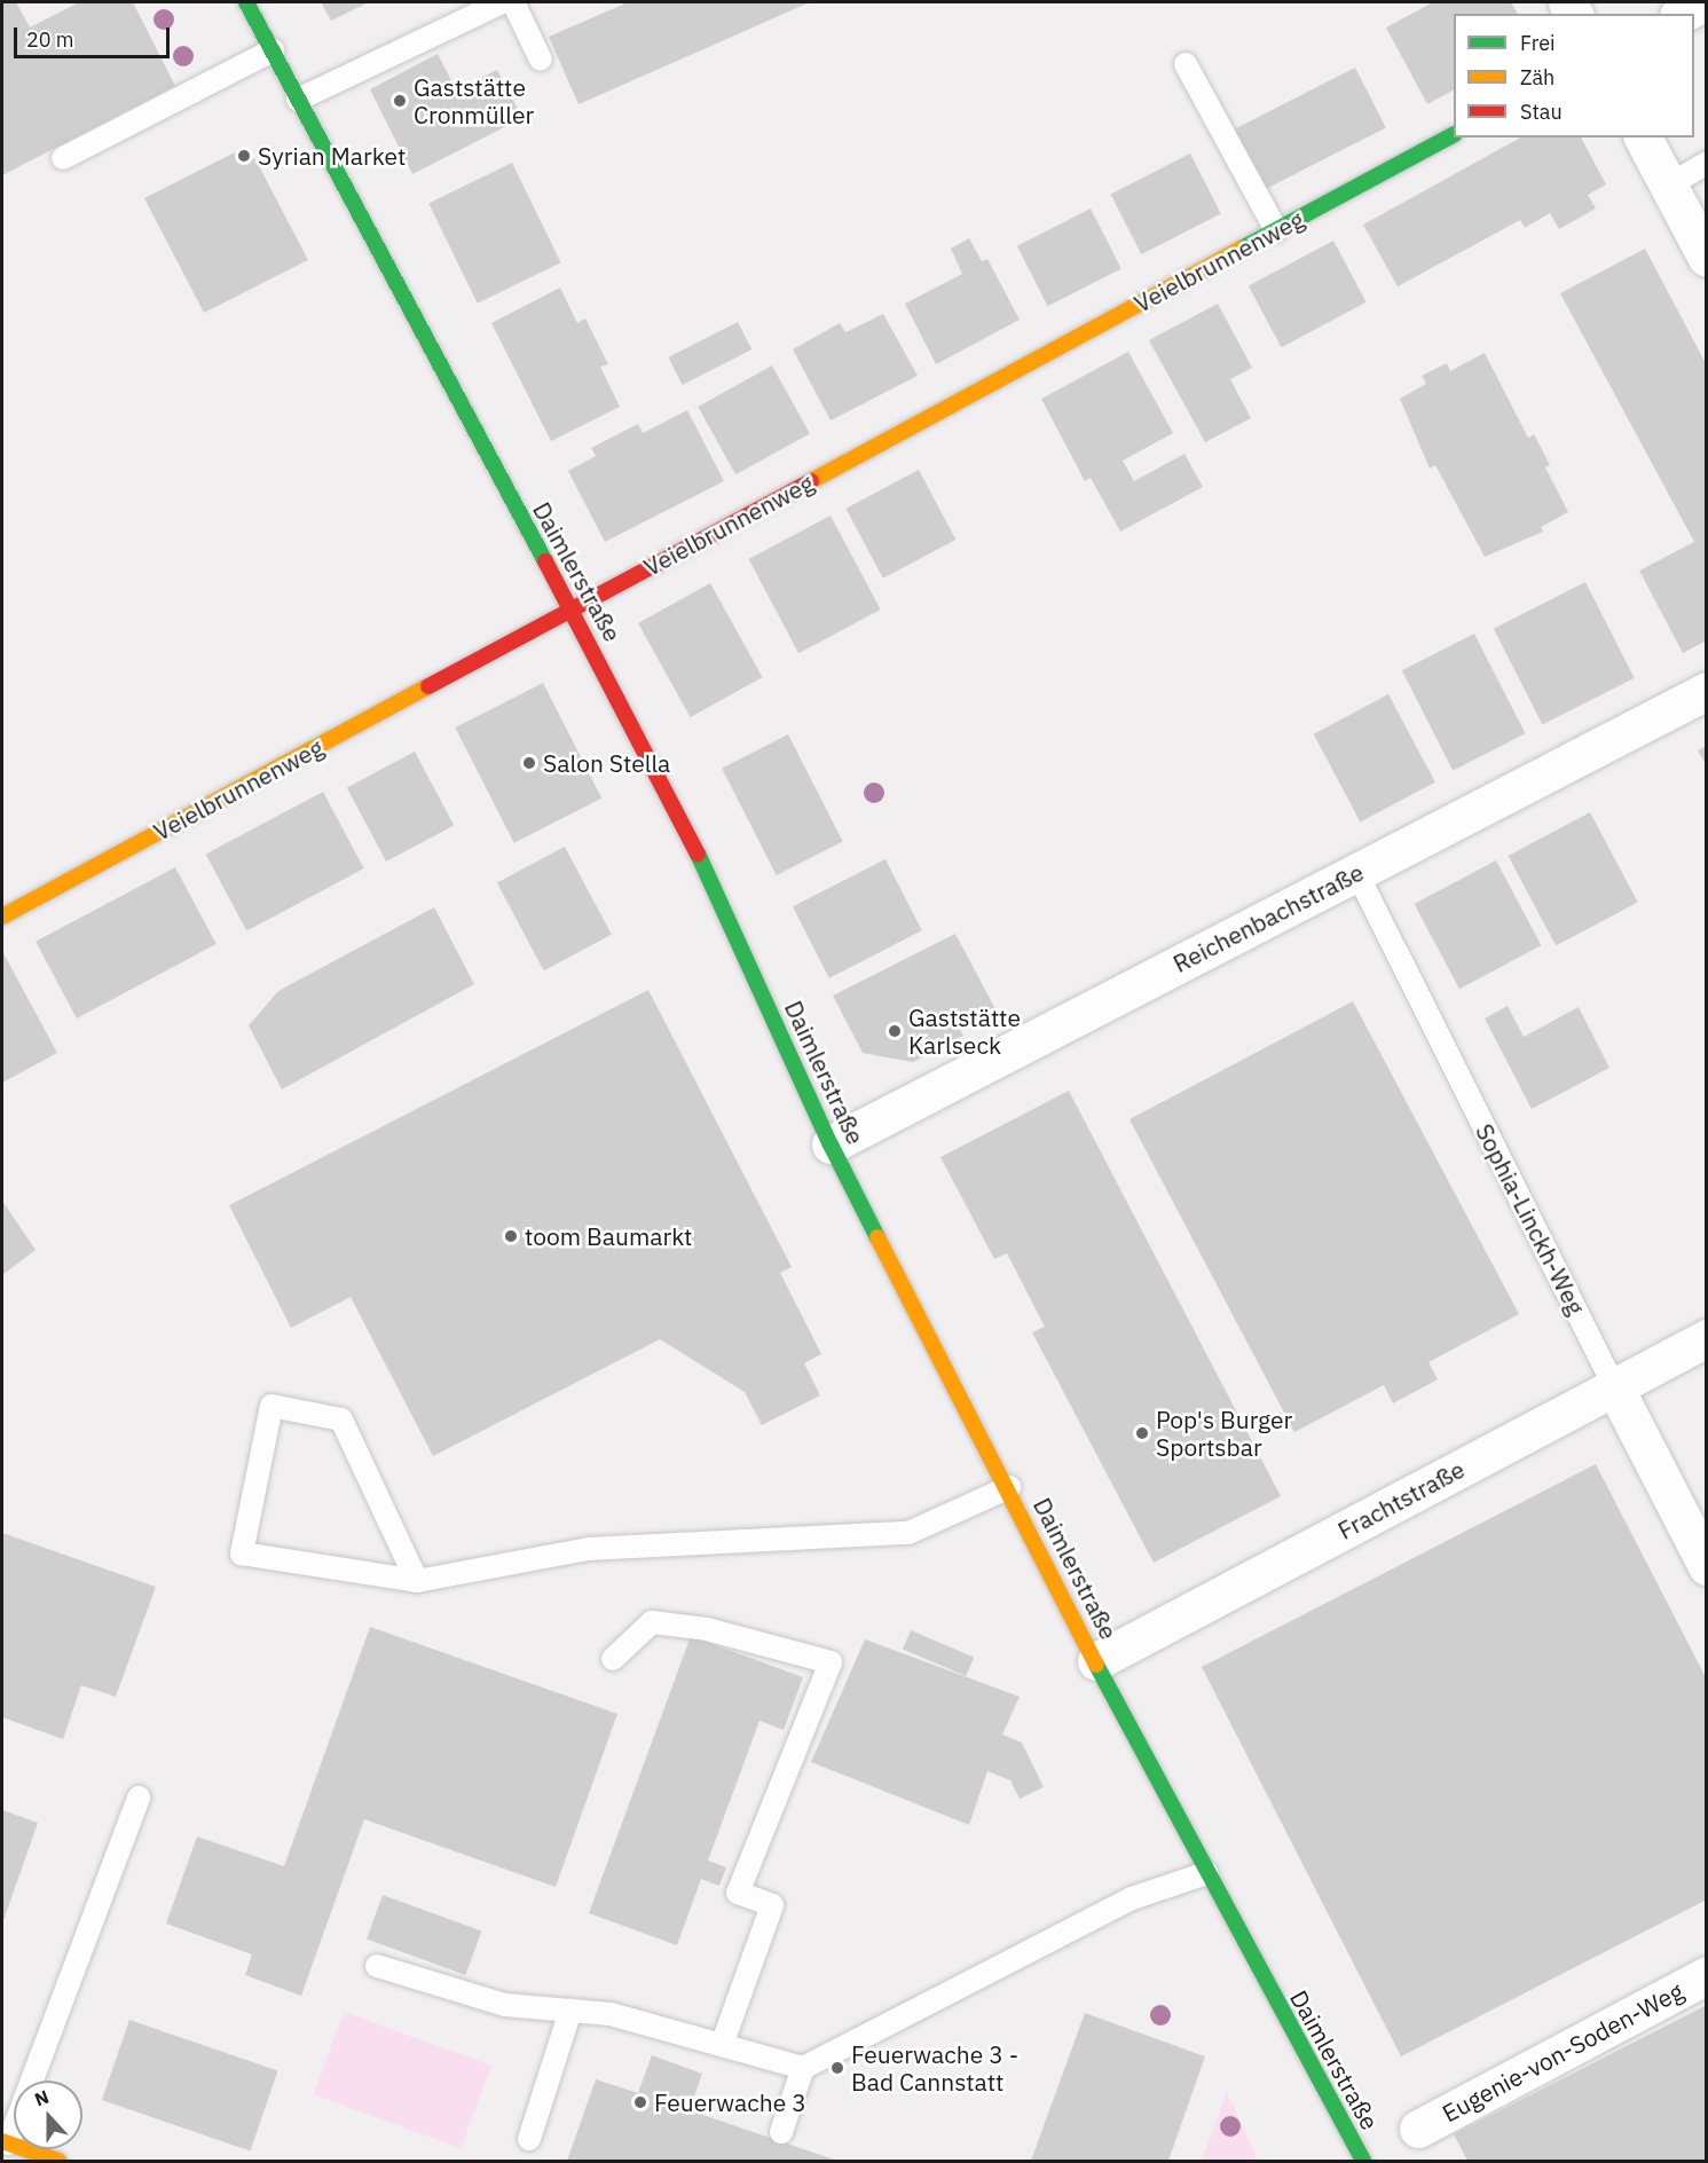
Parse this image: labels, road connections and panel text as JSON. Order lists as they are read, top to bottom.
{
  "streets": {
    "street": [
      "Veielbrunnenweg",
      "Daimlerstraße",
      "Reichenbachstraße",
      "Sophia-Linckh-Weg",
      "Frachtstraße",
      "Eugenie-von-Soden-Weg"
    ]
  },
  "crossings": [
    ["Veielbrunnenweg", "Daimlerstraße"],
    ["Daimlerstraße", "Reichenbachstraße"],
    ["Daimlerstraße", "Frachtstraße"],
    ["Reichenbachstraße", "Sophia-Linckh-Weg"],
    ["Sophia-Linckh-Weg", "Frachtstraße"]
  ],
  "places": [
    "Gaststätte Cronmüller",
    "Syrian Market",
    "Salon Stella",
    "Gaststätte Karlseck",
    "toom Baumarkt",
    "Pop's Burger Sportsbar",
    "Feuerwache 3 - Bad Cannstatt",
    "Feuerwache 3"
  ],
  "legend": ["Frei", "Zäh", "Stau"],
  "scale_bar": "20 m",
  "north": "top"
}
